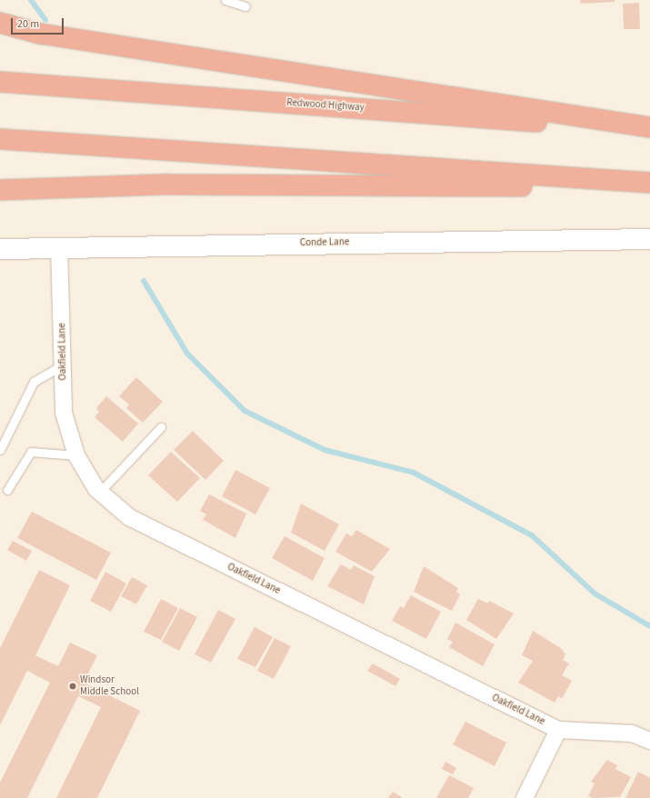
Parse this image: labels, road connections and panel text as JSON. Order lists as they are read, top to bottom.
{
  "streets": {
    "highway": ["Redwood Highway"],
    "street": ["Conde Lane", "Oakfield Lane"]
  },
  "crossings": [
    ["Conde Lane", "Oakfield Lane"]
  ],
  "places": ["Windsor Middle School"],
  "scale_bar": "20 m"
}
